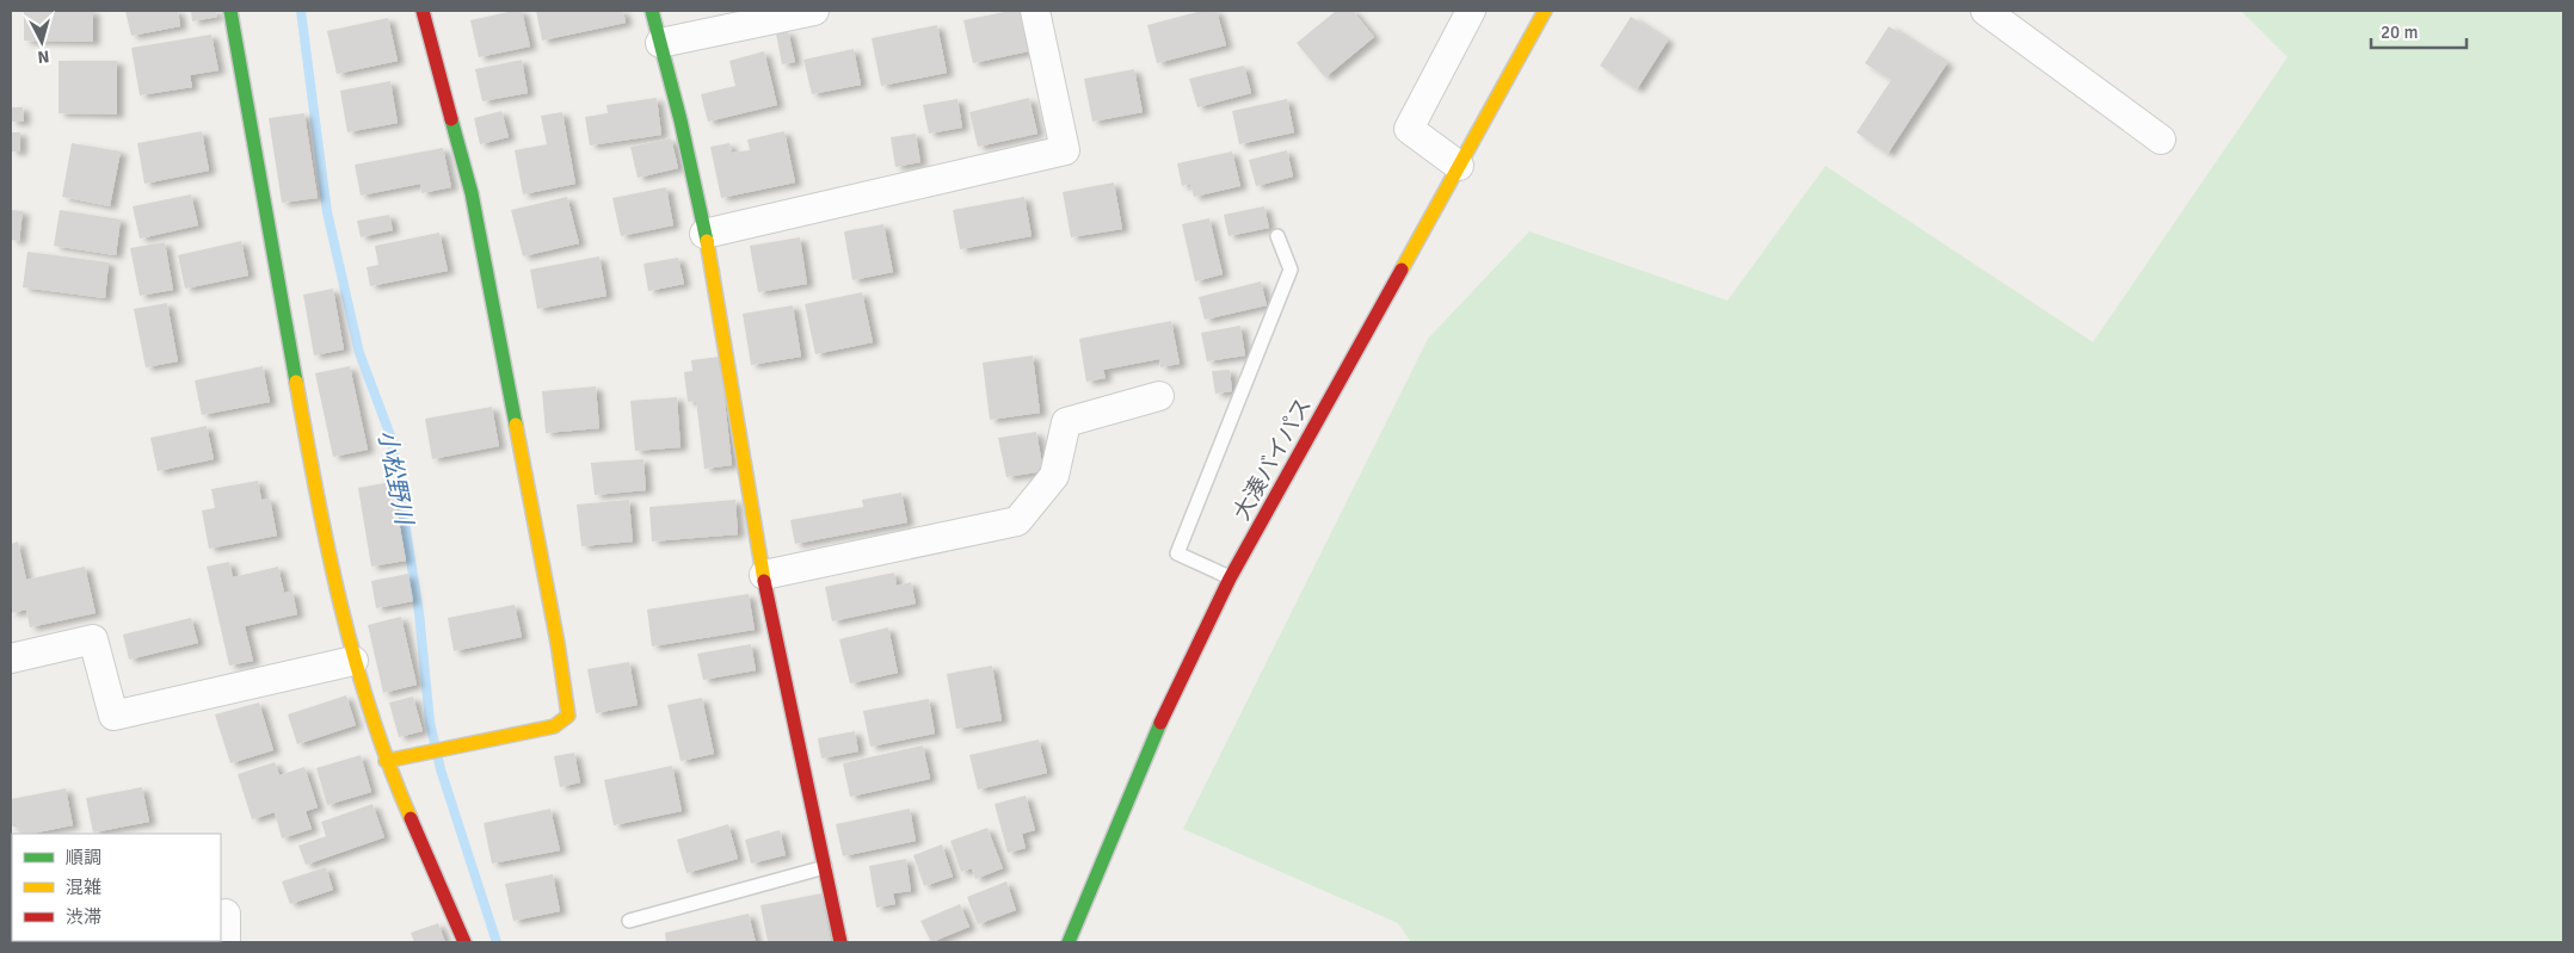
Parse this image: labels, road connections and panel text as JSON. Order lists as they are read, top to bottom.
{
  "streets": {
    "main road": ["大湊バイパス"]
  },
  "water": ["小松野川"],
  "legend": ["順調", "混雑", "渋滞"],
  "scale_bar": "20 m",
  "north": "bottom"
}
